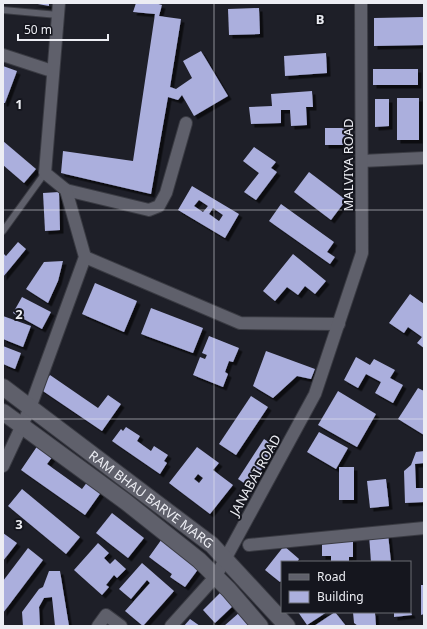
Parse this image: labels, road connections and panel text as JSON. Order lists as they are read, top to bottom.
{
  "streets": {
    "street": ["MALVIYA ROAD", "JANABAI ROAD", "RAM BHAU BARVE MARG"]
  },
  "crossings": [
    ["MALVIYA ROAD", "JANABAI ROAD"],
    ["JANABAI ROAD", "RAM BHAU BARVE MARG"]
  ],
  "legend": ["Road", "Building"],
  "scale_bar": "50 m",
  "grid": {
    "columns": ["B"],
    "rows": ["1", "2", "3"]
  }
}
